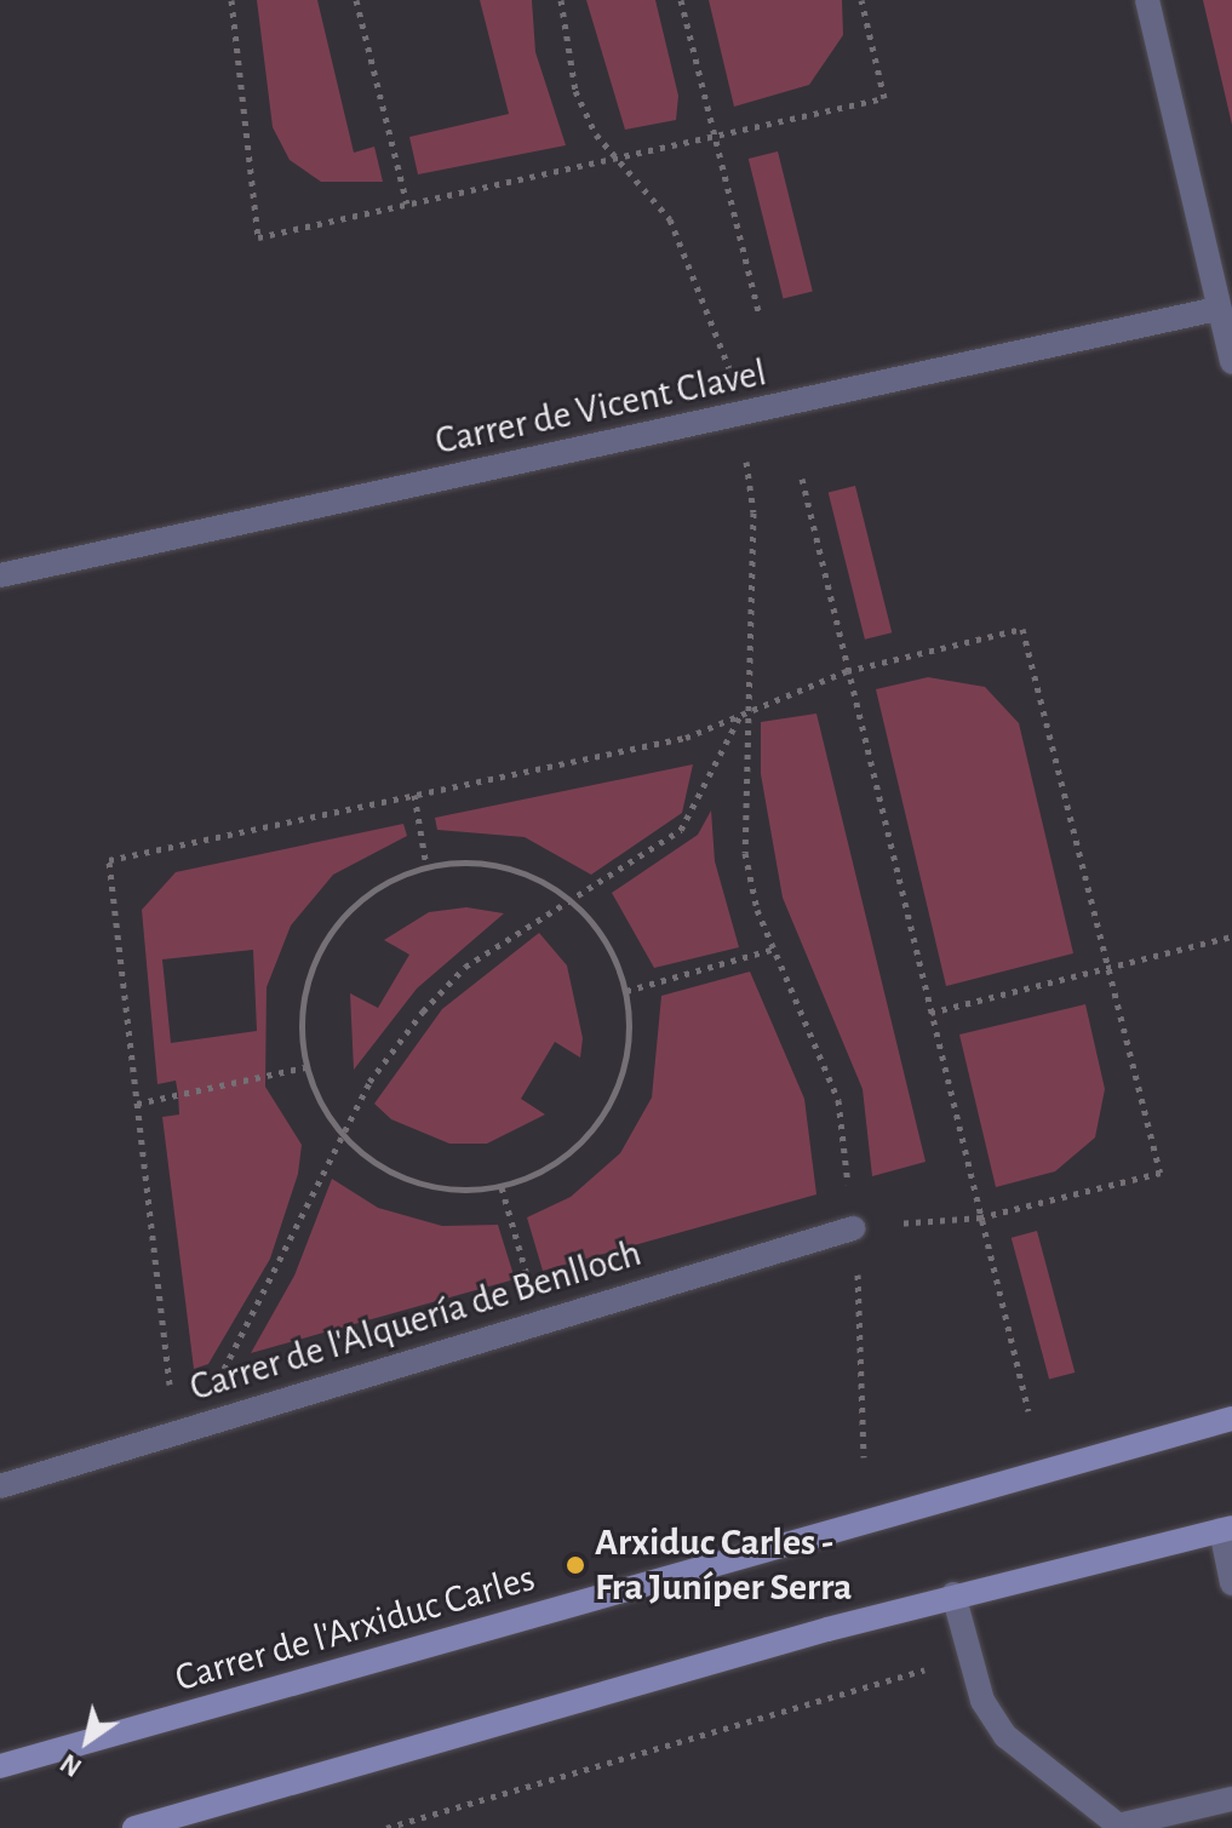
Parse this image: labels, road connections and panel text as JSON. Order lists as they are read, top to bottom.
{
  "streets": {
    "main road": ["Carrer de l'Arxiduc Carles"],
    "street": ["Carrer de Vicent Clavel", "Carrer de l'Alquería de Benlloch"]
  },
  "places": ["Arxiduc Carles - Fra Juníper Serra"],
  "north": "bottom left"
}
